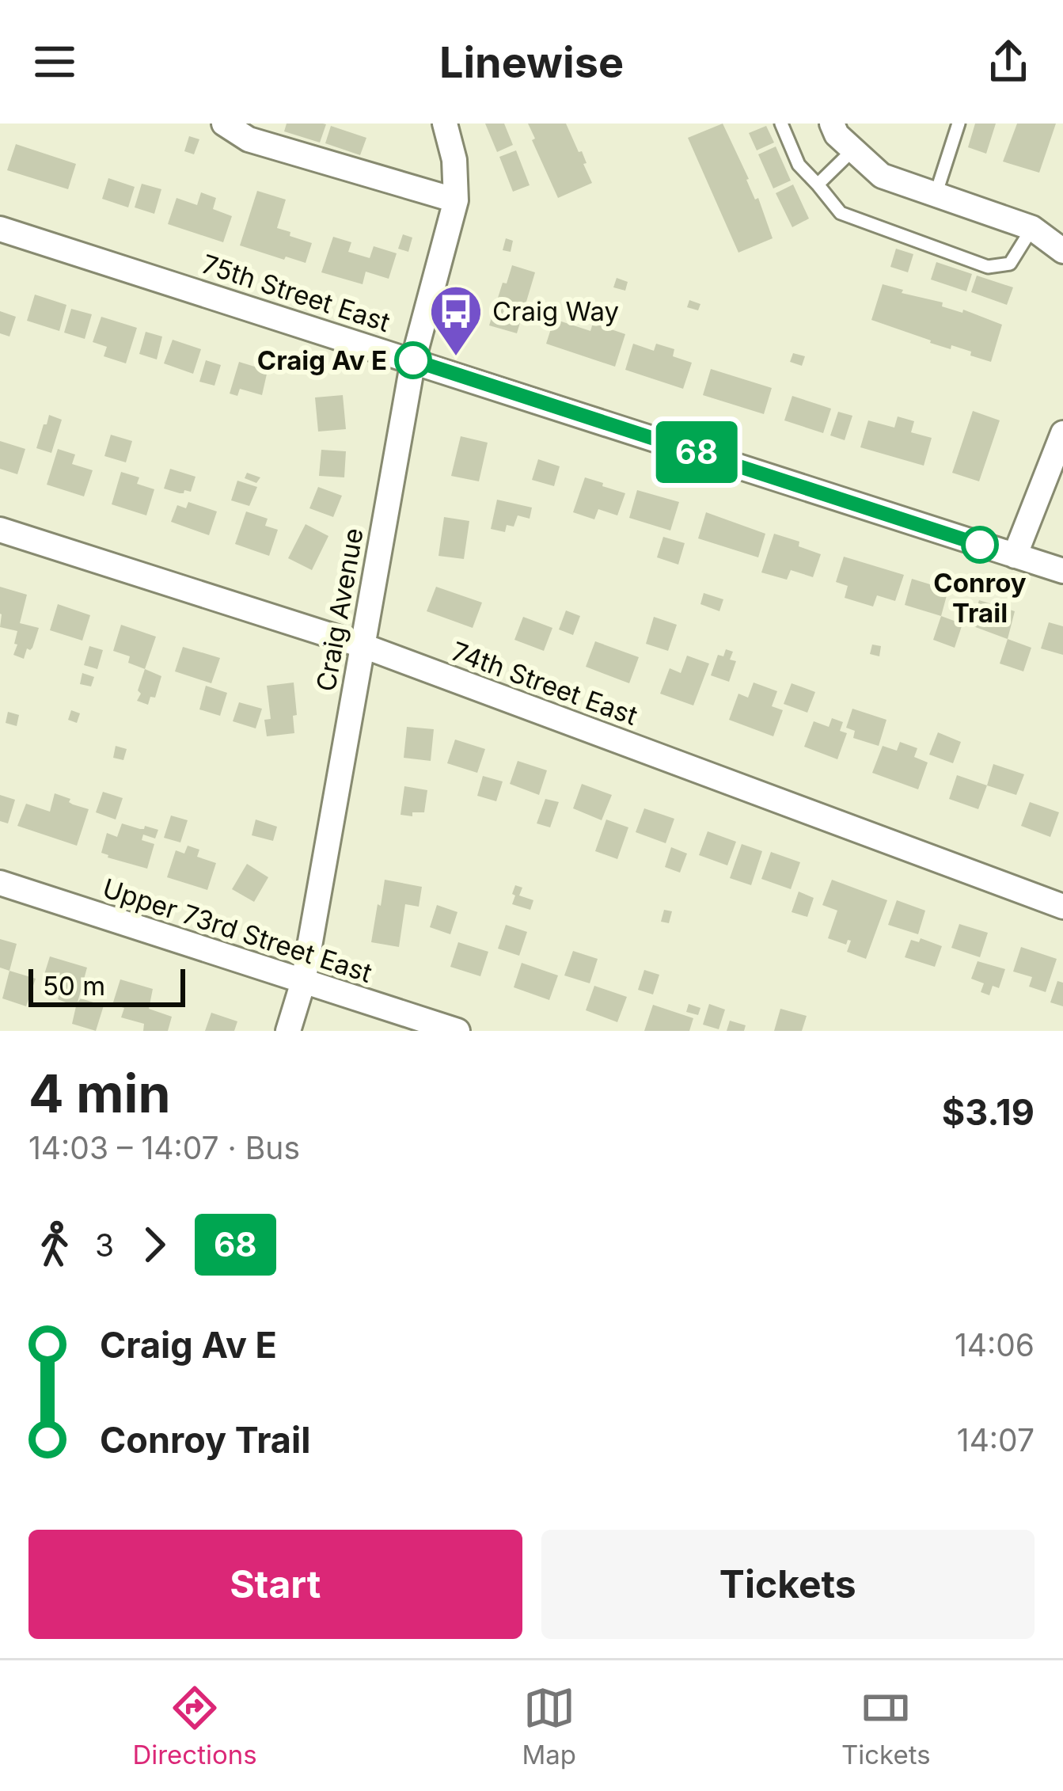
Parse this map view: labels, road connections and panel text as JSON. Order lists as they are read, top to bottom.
{
  "streets": {
    "street": [
      "75th Street East",
      "Craig Avenue",
      "74th Street East",
      "Upper 73rd Street East"
    ]
  },
  "crossings": [
    ["75th Street East", "Craig Avenue"],
    ["Craig Avenue", "74th Street East"],
    ["Craig Avenue", "Upper 73rd Street East"]
  ],
  "places": {
    "bus stop": ["Craig Way"],
    "other": ["Craig Av E", "Conroy Trail"]
  },
  "lines": ["bus line 68"],
  "scale_bar": "50 m",
  "page": {
    "header": "Linewise",
    "on_map": "68",
    "scale": "50 m",
    "heading": ["4 min", "14:03 – 14:07 · Bus", "$3.19"],
    "legs": ["3", "68"],
    "list": [
      {
        "name": "Craig Av E",
        "value": "14:06"
      },
      {
        "name": "Conroy Trail",
        "value": "14:07"
      }
    ],
    "buttons": ["Start", "Tickets"],
    "tabs": ["Directions", "Map", "Tickets"]
  }
}
